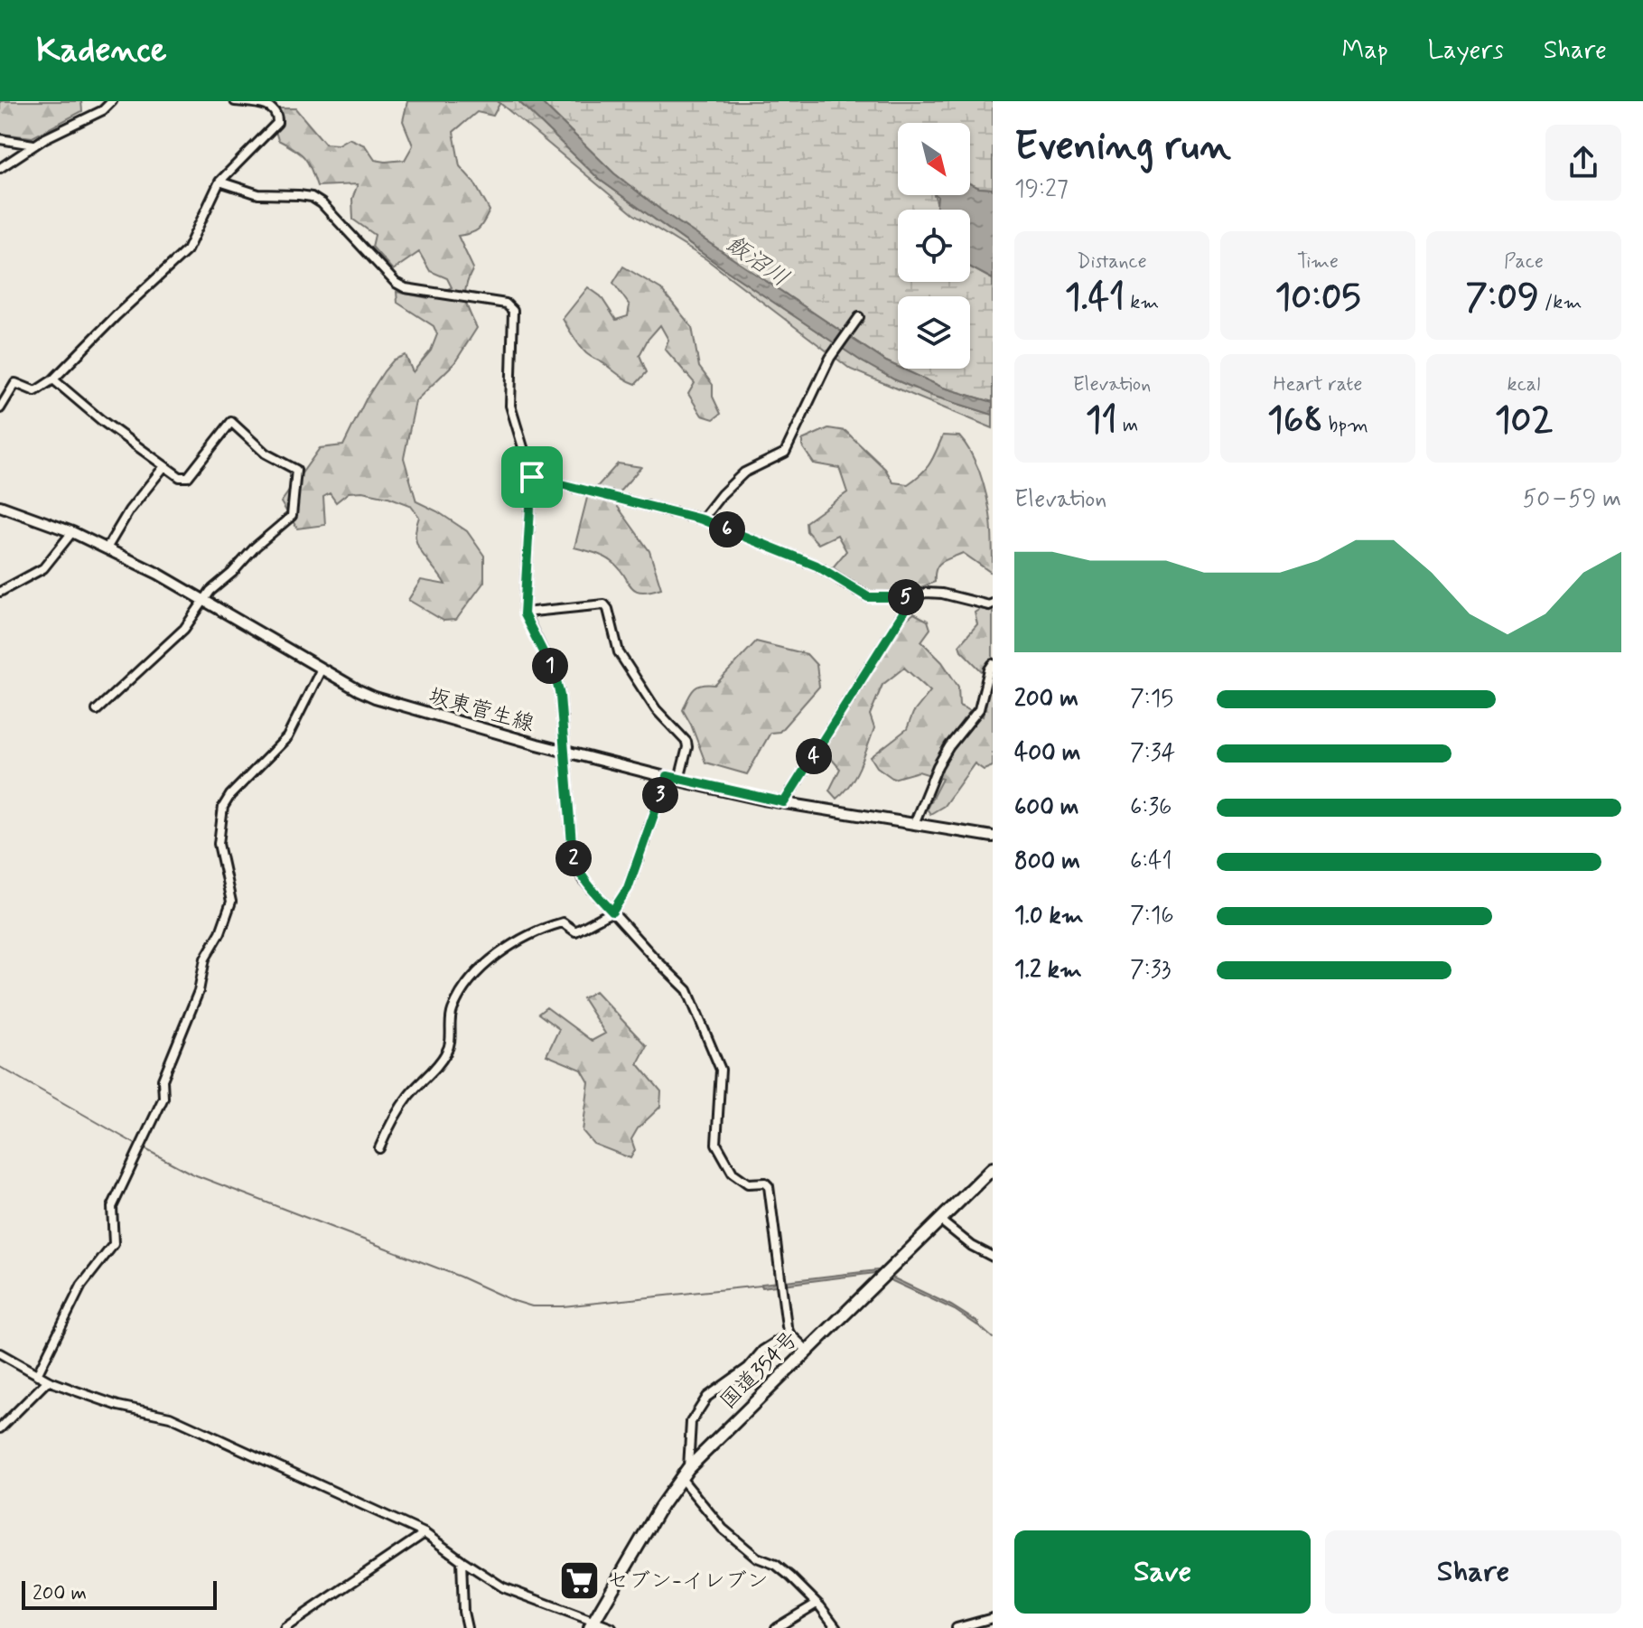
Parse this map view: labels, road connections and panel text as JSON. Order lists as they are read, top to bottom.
{
  "streets": {
    "highway": ["国道354号"],
    "main road": ["坂東菅生線"]
  },
  "water": ["飯沼川"],
  "places": {
    "supermarket": ["セブン-イレブン"]
  },
  "scale_bar": "200 m",
  "north": "bottom right",
  "page": {
    "header": "Kadence",
    "nav": ["Map", "Layers", "Share"],
    "heading": ["Evening run", "19:27"],
    "stats": [
      ["Distance", "1.41 km"],
      ["Time", "10:05"],
      ["Pace", "7:09 /km"],
      ["Elevation", "11 m"],
      ["Heart rate", "168 bpm"],
      ["kcal", "102"]
    ],
    "chart": ["Elevation", "50–59 m"],
    "pins": [
      "6",
      "5",
      "1",
      "4",
      "3",
      "2"
    ],
    "list": [
      {
        "name": "200 m",
        "note": "7:15"
      },
      {
        "name": "400 m",
        "note": "7:34"
      },
      {
        "name": "600 m",
        "note": "6:36"
      },
      {
        "name": "800 m",
        "note": "6:41"
      },
      {
        "name": "1.0 km",
        "note": "7:16"
      },
      {
        "name": "1.2 km",
        "note": "7:33"
      }
    ],
    "buttons": ["Save", "Share"],
    "scale": "200 m"
  }
}
